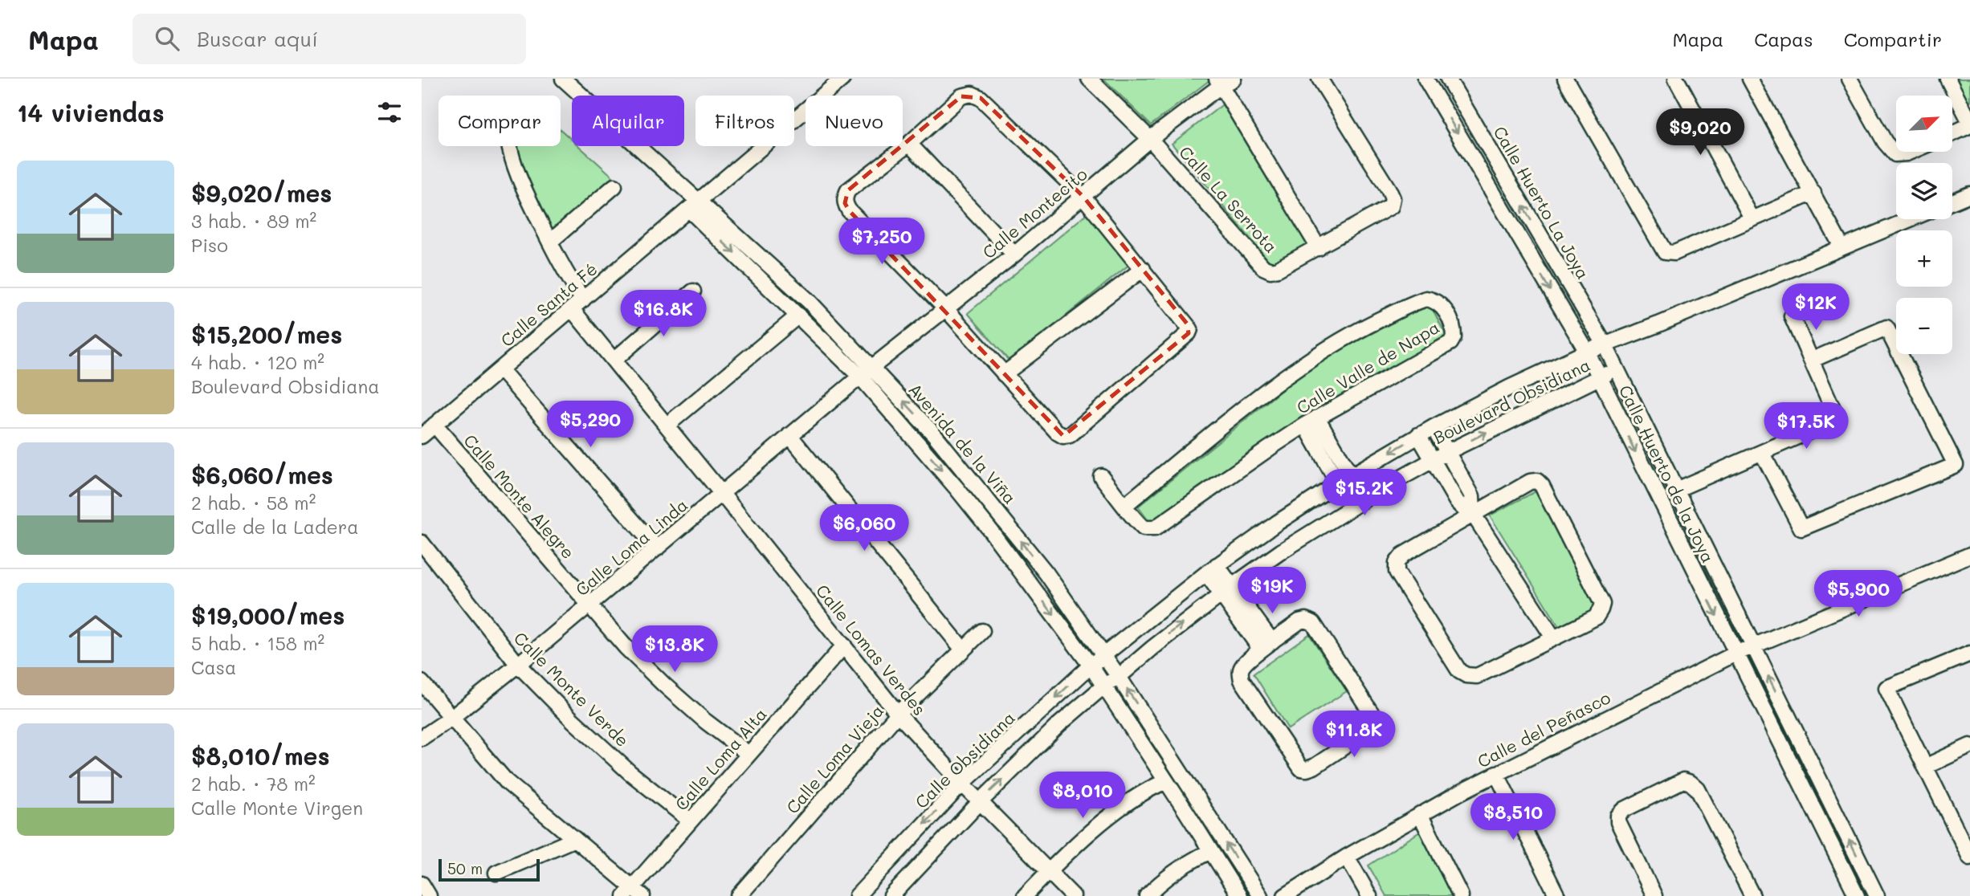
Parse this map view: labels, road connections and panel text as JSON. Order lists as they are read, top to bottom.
{
  "streets": {
    "street": [
      "Calle La Serrota",
      "Calle Huerto La Joya",
      "Calle Montecito",
      "Calle Santa Fé",
      "Calle Valle de Napa",
      "Boulevard Obsidiana",
      "Avenida de la Viña",
      "Calle Huerto de la Joya",
      "Calle Monte Alegre",
      "Calle Loma Linda",
      "Calle Lomas Verdes",
      "Calle Monte Verde",
      "Calle del Peñasco",
      "Calle Loma Alta",
      "Calle Loma Vieja",
      "Calle Obsidiana"
    ]
  },
  "crossings": [
    ["Calle La Serrota", "Calle Montecito"],
    ["Calle Huerto La Joya", "Boulevard Obsidiana"],
    ["Calle Huerto La Joya", "Calle del Peñasco"],
    ["Calle Montecito", "Avenida de la Viña"],
    ["Calle Montecito", "Calle Loma Linda"],
    ["Calle Santa Fé", "Avenida de la Viña"],
    ["Calle Santa Fé", "Calle Monte Alegre"],
    ["Calle Santa Fé", "Calle Lomas Verdes"],
    ["Boulevard Obsidiana", "Avenida de la Viña"],
    ["Boulevard Obsidiana", "Calle Huerto de la Joya"],
    ["Boulevard Obsidiana", "Calle Obsidiana"],
    ["Avenida de la Viña", "Calle Loma Linda"],
    ["Avenida de la Viña", "Calle Obsidiana"],
    ["Calle Huerto de la Joya", "Calle del Peñasco"],
    ["Calle Monte Alegre", "Calle Loma Linda"],
    ["Calle Monte Alegre", "Calle Loma Alta"],
    ["Calle Loma Linda", "Calle Lomas Verdes"],
    ["Calle Loma Linda", "Calle Monte Verde"],
    ["Calle Lomas Verdes", "Calle Loma Alta"],
    ["Calle Lomas Verdes", "Calle Loma Vieja"],
    ["Calle Lomas Verdes", "Calle Obsidiana"],
    ["Calle Monte Verde", "Calle Loma Alta"]
  ],
  "one_way": ["Calle Huerto La Joya", "Calle Huerto de la Joya"],
  "scale_bar": "50 m",
  "north": "top right",
  "page": {
    "header": "Mapa",
    "search": "Buscar aquí",
    "nav": ["Mapa", "Capas", "Compartir"],
    "heading": "14 viviendas",
    "map_buttons": ["+", "−"],
    "chip": [
      "Comprar",
      "Alquilar",
      "Filtros",
      "Nuevo"
    ],
    "price": [
      "$9,020",
      "$7,250",
      "$12K",
      "$16.8K",
      "$5,290",
      "$17.5K",
      "$15.2K",
      "$6,060",
      "$19K",
      "$5,900",
      "$13.8K",
      "$11.8K",
      "$8,010",
      "$8,510"
    ],
    "list": [
      {
        "name": "$9,020/mes",
        "note": "3 hab. · 89 m² · Piso"
      },
      {
        "name": "$15,200/mes",
        "note": "4 hab. · 120 m² · Boulevard Obsidiana"
      },
      {
        "name": "$6,060/mes",
        "note": "2 hab. · 58 m² · Calle de la Ladera"
      },
      {
        "name": "$19,000/mes",
        "note": "5 hab. · 158 m² · Casa"
      },
      {
        "name": "$8,010/mes",
        "note": "2 hab. · 78 m² · Calle Monte Virgen"
      }
    ],
    "scale": "50 m"
  }
}
